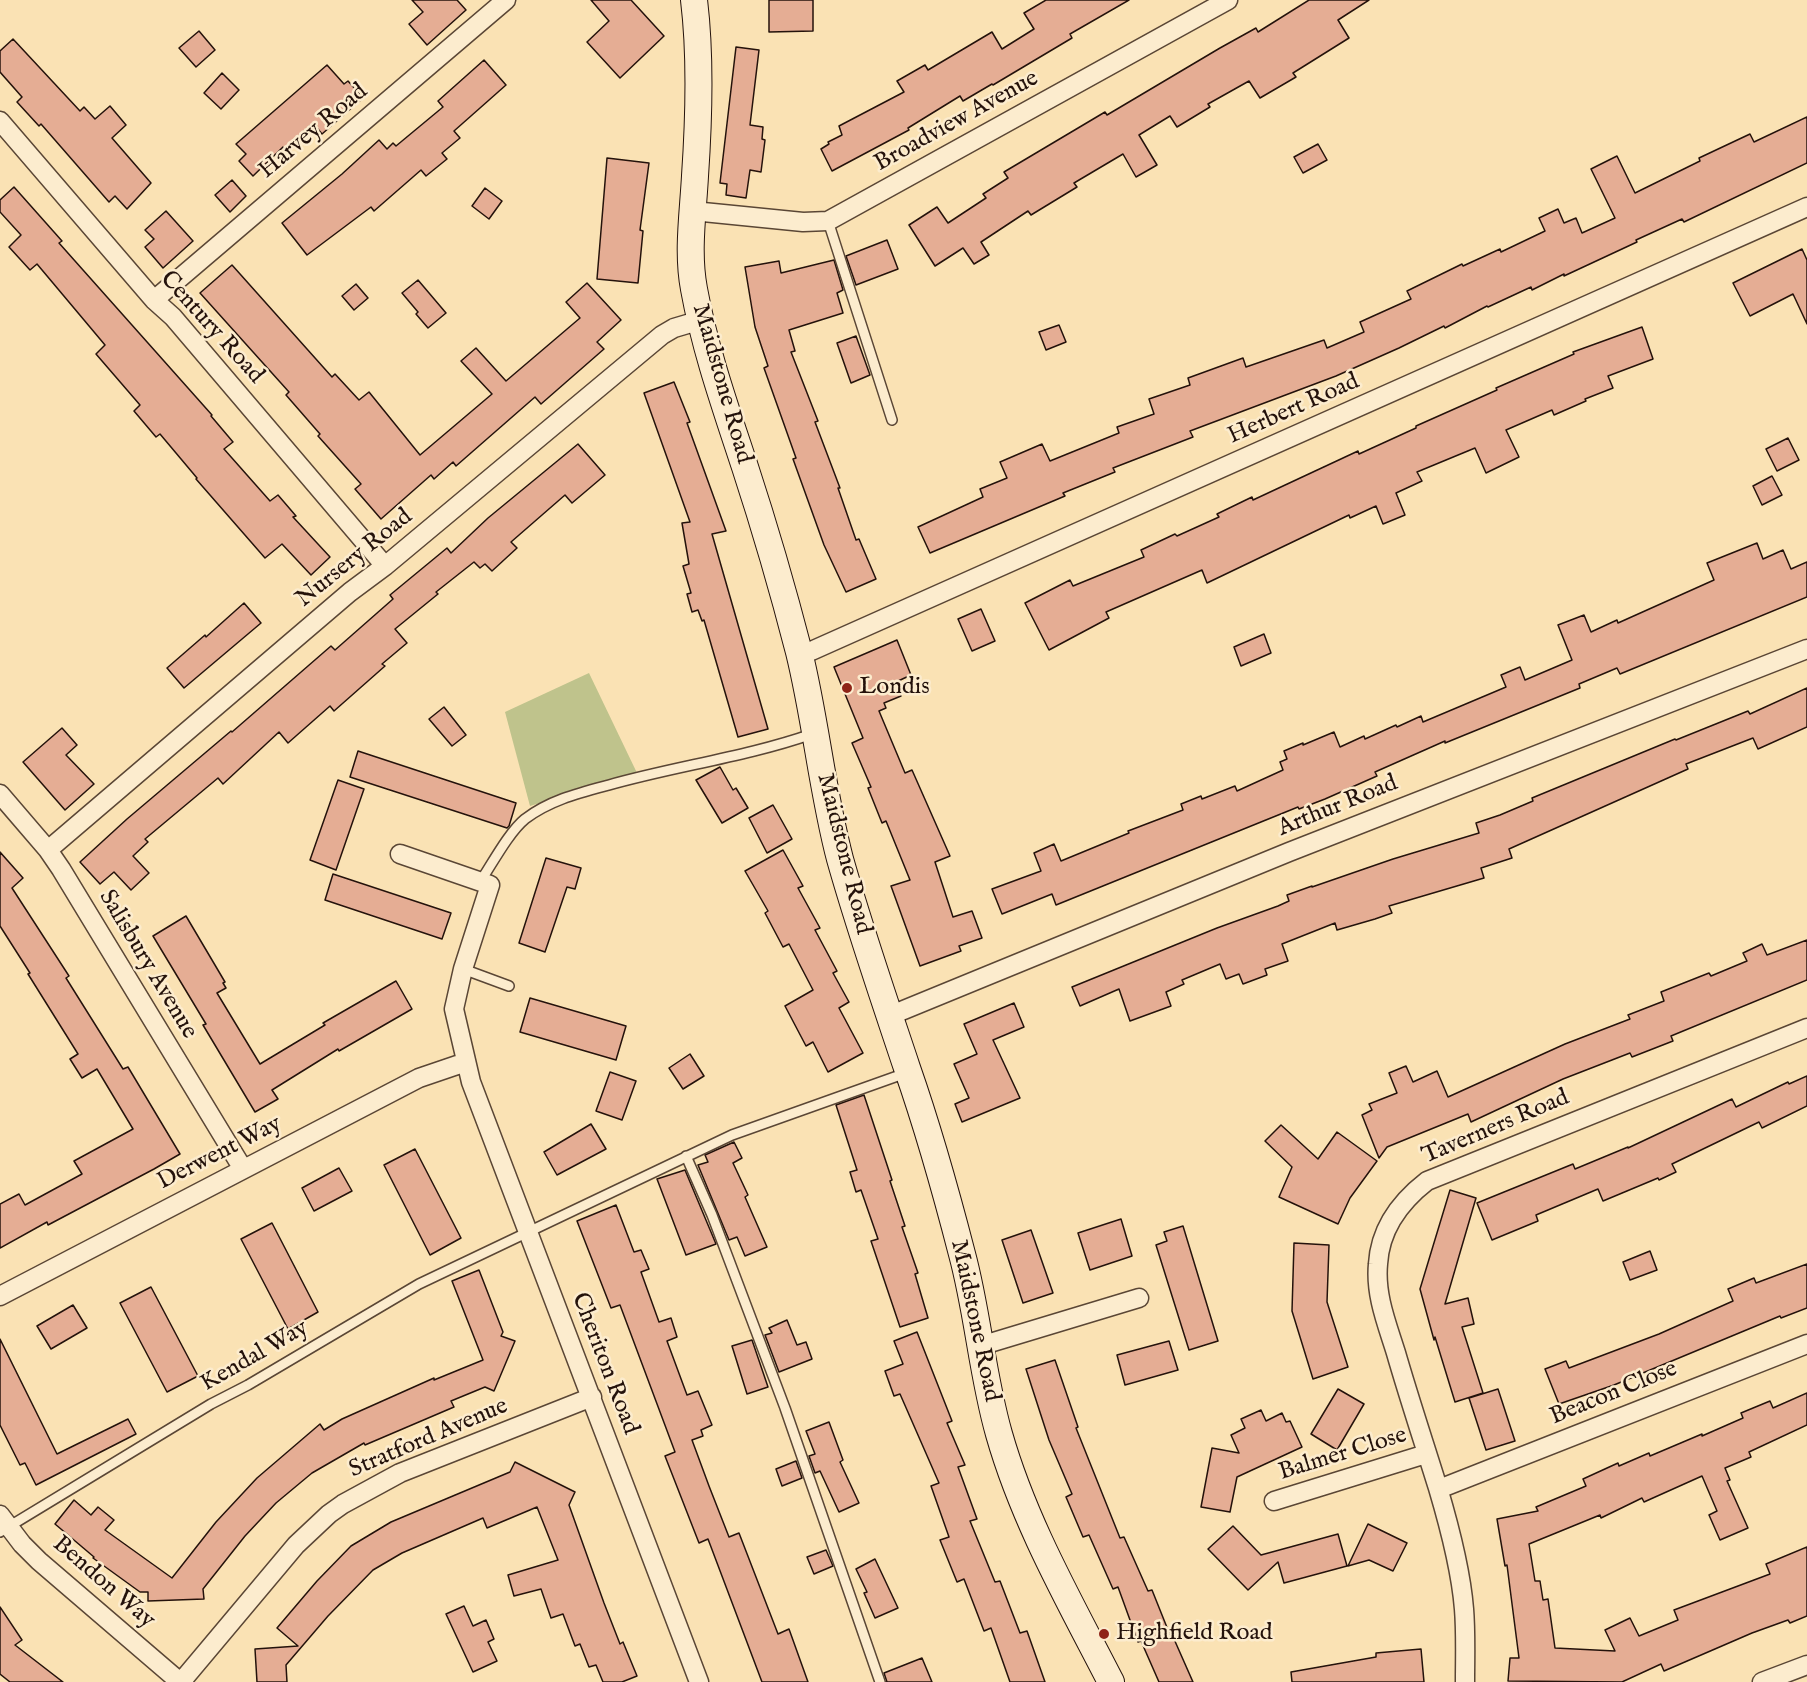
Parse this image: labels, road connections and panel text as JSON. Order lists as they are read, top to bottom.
{
  "streets": {
    "street": [
      "Broadview Avenue",
      "Harvey Road",
      "Century Road",
      "Maidstone Road",
      "Herbert Road",
      "Nursery Road",
      "Arthur Road",
      "Salisbury Avenue",
      "Taverners Road",
      "Derwent Way",
      "Cheriton Road",
      "Beacon Close",
      "Stratford Avenue",
      "Balmer Close",
      "Bendon Way"
    ],
    "lane": ["Kendal Way"]
  },
  "crossings": [
    ["Broadview Avenue", "Maidstone Road"],
    ["Harvey Road", "Century Road"],
    ["Century Road", "Nursery Road"],
    ["Maidstone Road", "Herbert Road"],
    ["Maidstone Road", "Nursery Road"],
    ["Maidstone Road", "Arthur Road"],
    ["Maidstone Road", "Kendal Way"],
    ["Nursery Road", "Salisbury Avenue"],
    ["Salisbury Avenue", "Derwent Way"],
    ["Taverners Road", "Beacon Close"],
    ["Taverners Road", "Balmer Close"],
    ["Derwent Way", "Cheriton Road"],
    ["Kendal Way", "Cheriton Road"],
    ["Kendal Way", "Bendon Way"],
    ["Cheriton Road", "Stratford Avenue"],
    ["Stratford Avenue", "Bendon Way"]
  ],
  "places": ["Londis", "Highfield Road"]
}
